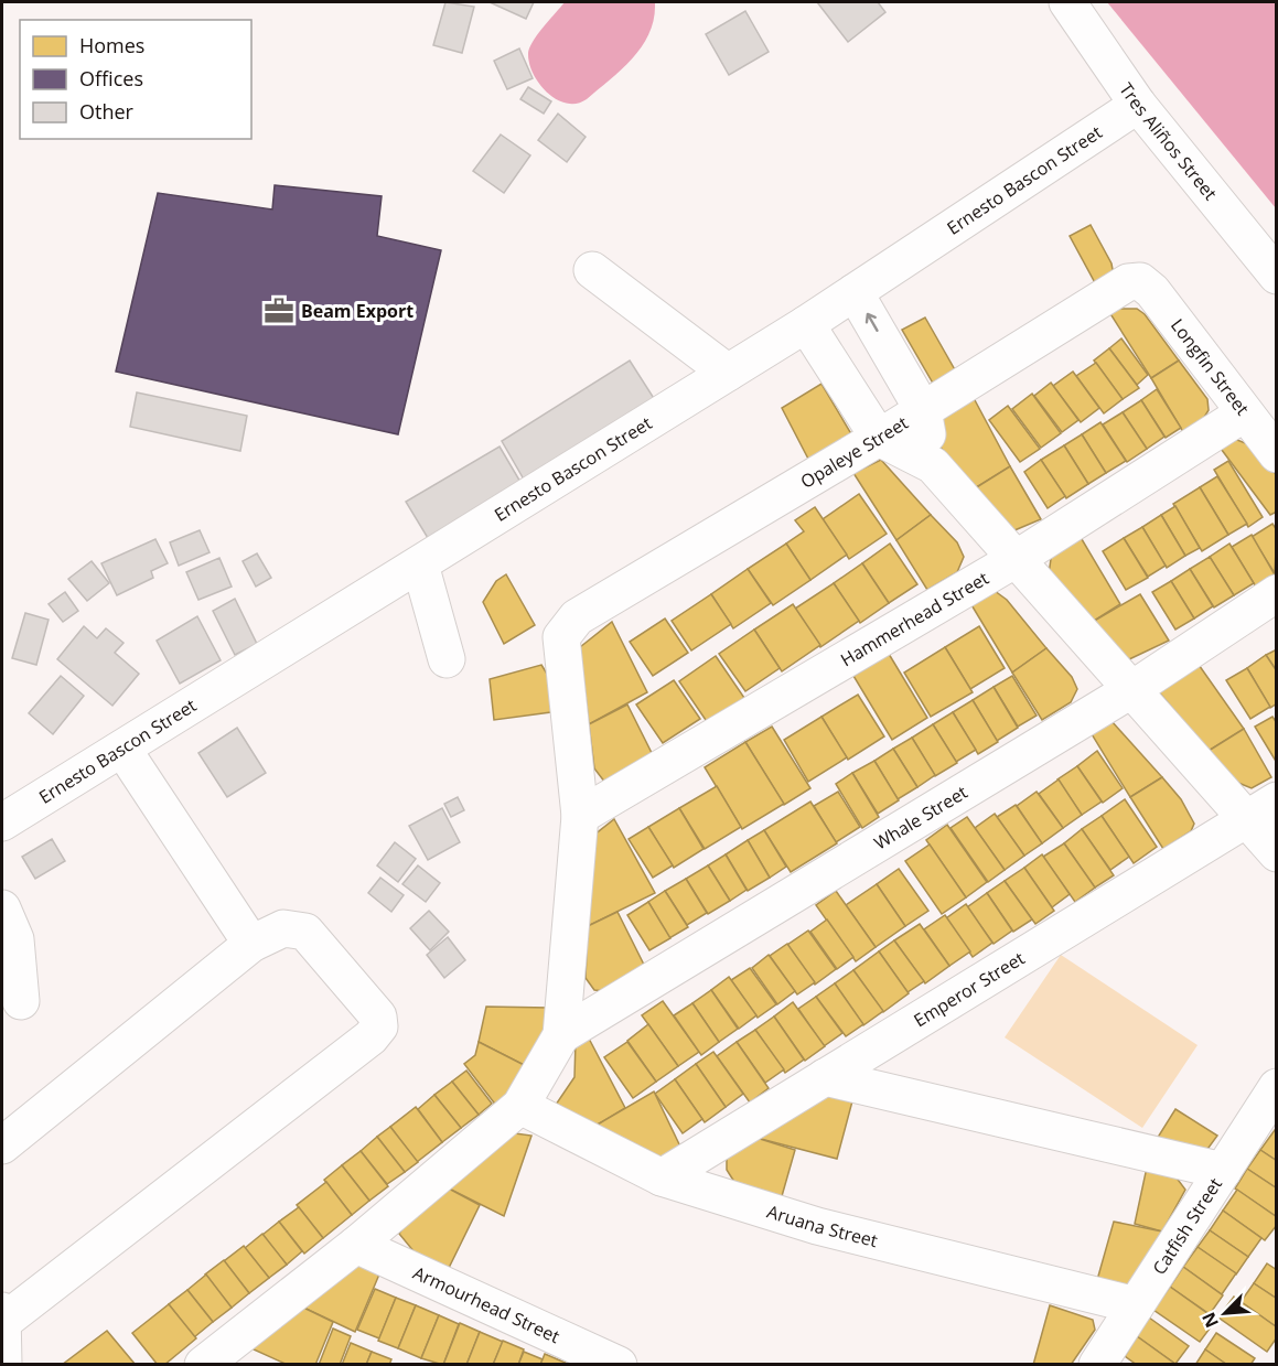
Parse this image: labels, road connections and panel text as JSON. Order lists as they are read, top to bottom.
{
  "streets": {
    "street": [
      "Tres Aliños Street",
      "Ernesto Bascon Street",
      "Longfin Street",
      "Opaleye Street",
      "Hammerhead Street",
      "Whale Street",
      "Emperor Street",
      "Aruana Street",
      "Catfish Street",
      "Armourhead Street"
    ]
  },
  "crossings": [
    ["Tres Aliños Street", "Ernesto Bascon Street"],
    ["Longfin Street", "Opaleye Street"],
    ["Longfin Street", "Hammerhead Street"],
    ["Opaleye Street", "Hammerhead Street"],
    ["Emperor Street", "Aruana Street"],
    ["Aruana Street", "Catfish Street"]
  ],
  "places": {
    "office": ["Beam Export"]
  },
  "legend": ["Homes", "Offices", "Other"],
  "north": "bottom left"
}
